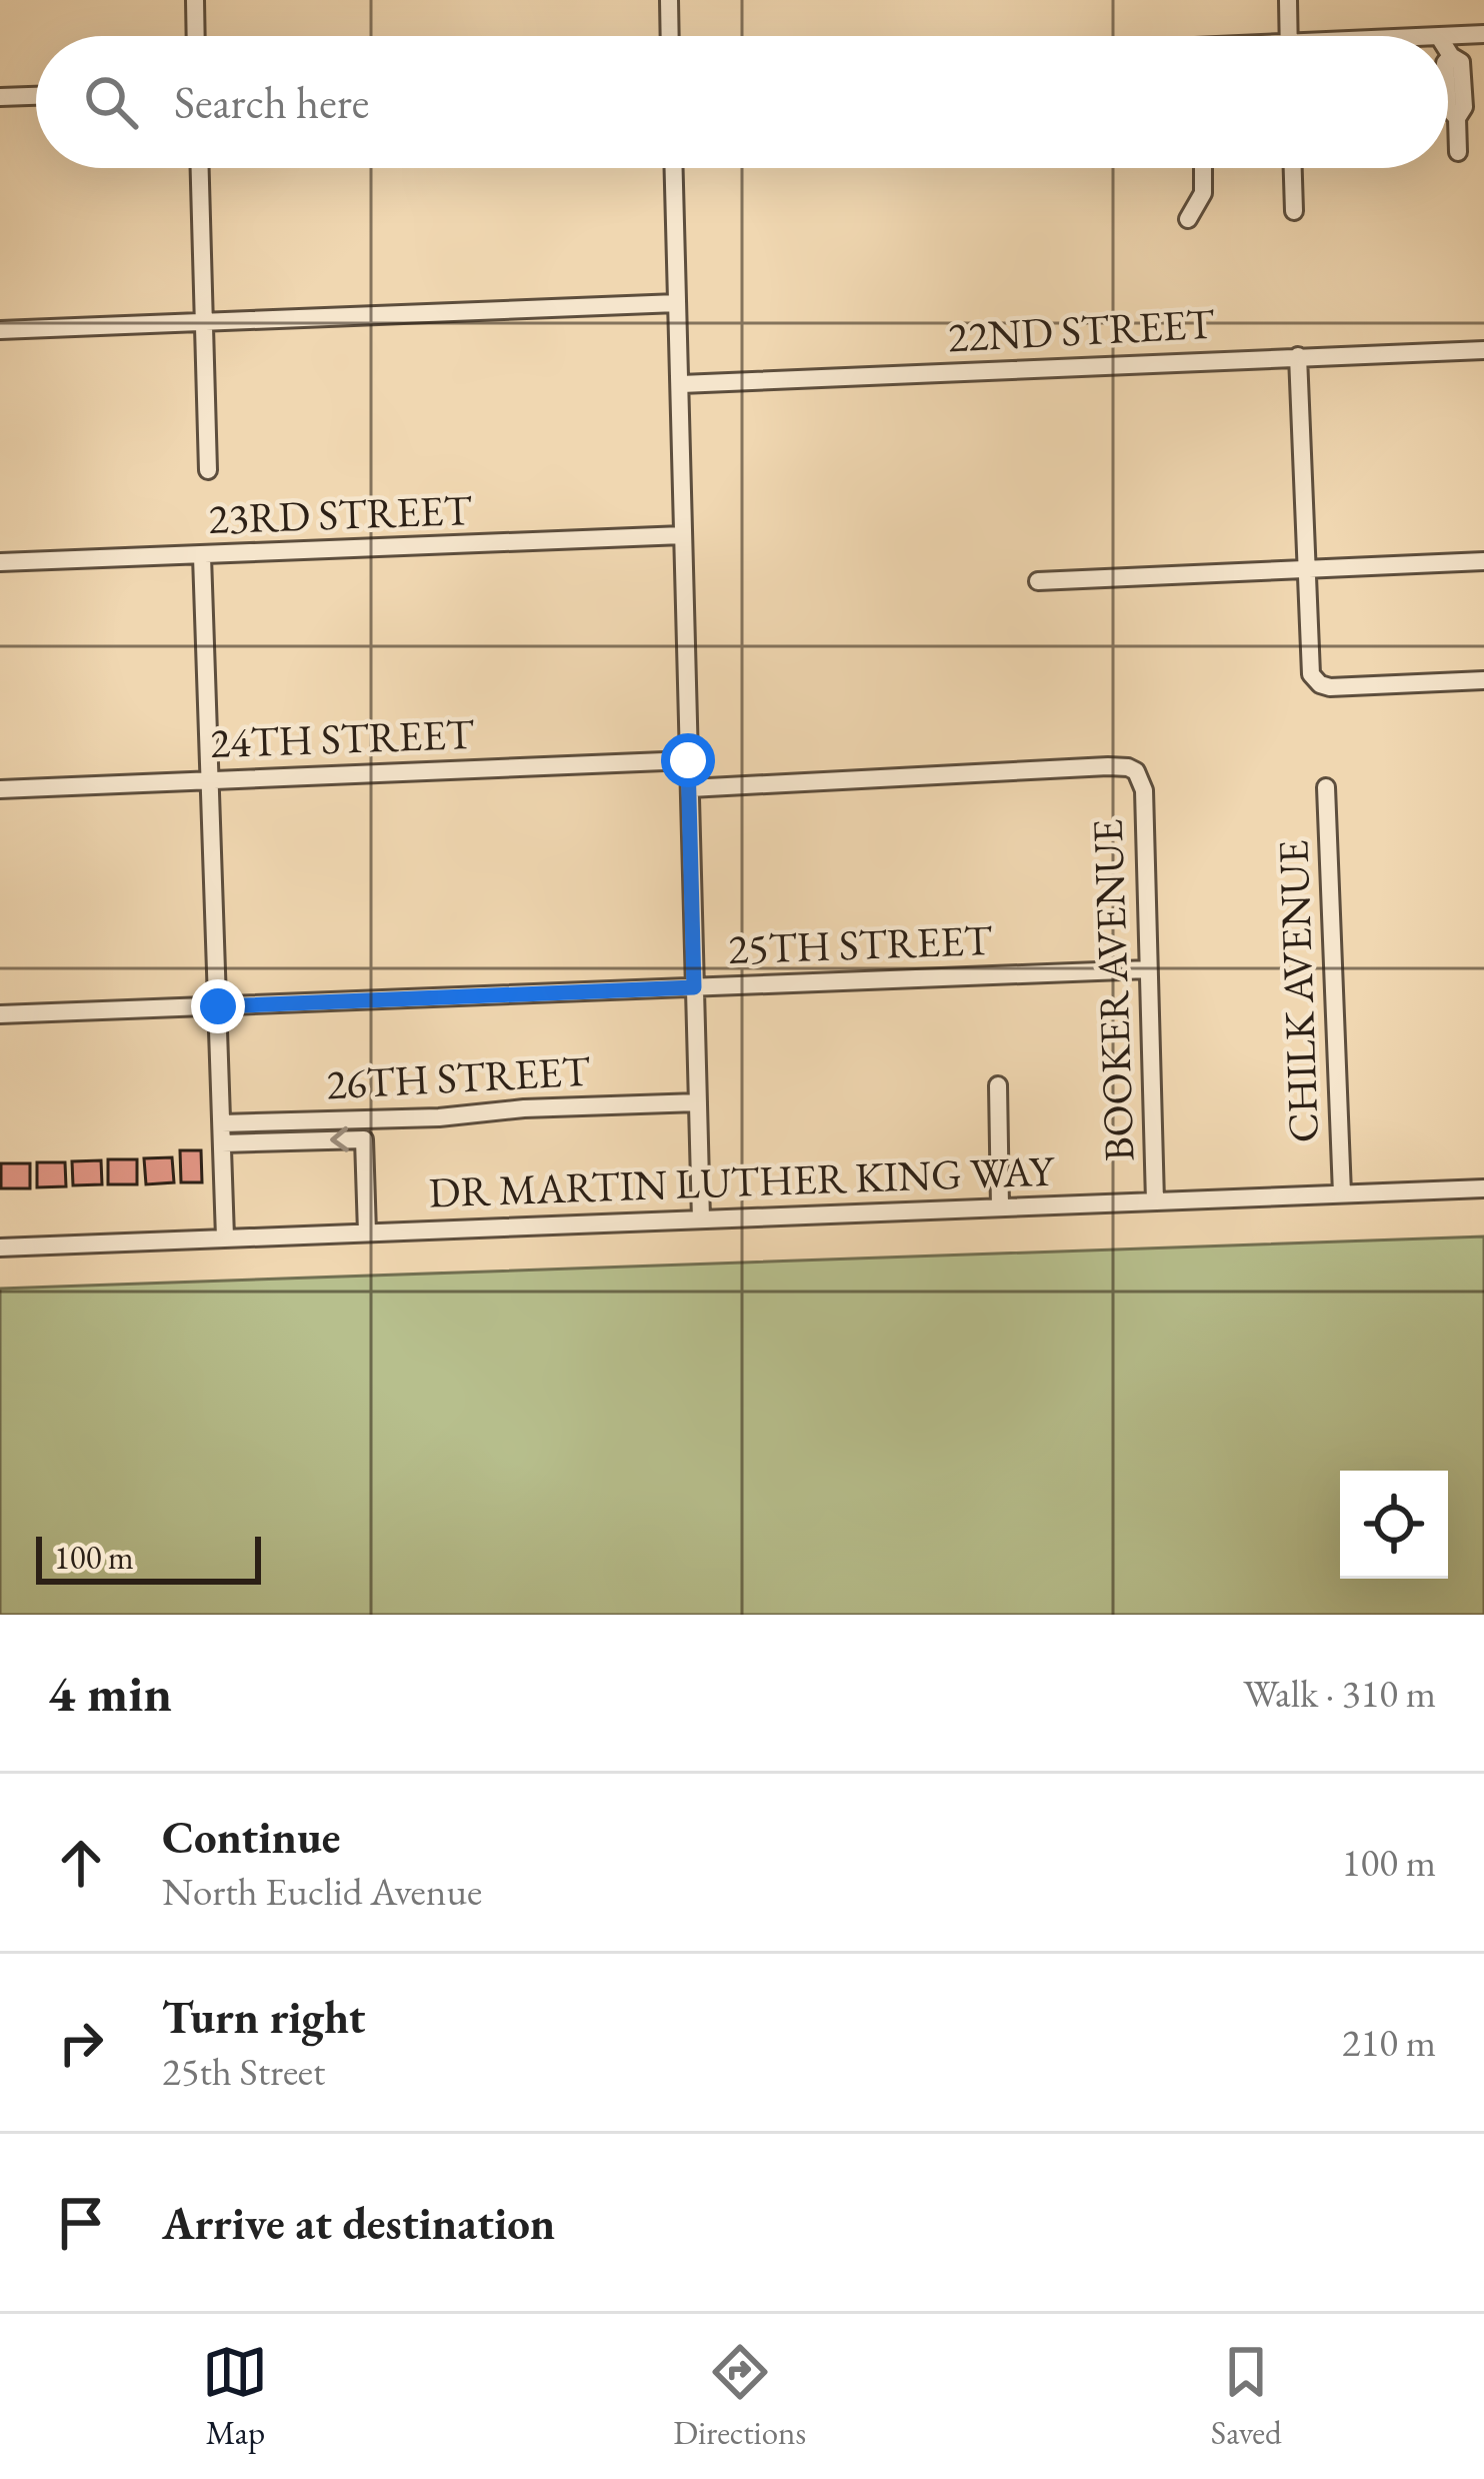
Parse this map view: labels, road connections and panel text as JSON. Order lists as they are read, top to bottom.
{
  "streets": {
    "street": [
      "22ND STREET",
      "23RD STREET",
      "24TH STREET",
      "25TH STREET",
      "BOOKER AVENUE",
      "CHILK AVENUE",
      "26TH STREET",
      "DR MARTIN LUTHER KING WAY"
    ]
  },
  "crossings": [
    ["25TH STREET", "BOOKER AVENUE"],
    ["BOOKER AVENUE", "DR MARTIN LUTHER KING WAY"],
    ["CHILK AVENUE", "DR MARTIN LUTHER KING WAY"]
  ],
  "scale_bar": "100 m",
  "page": {
    "search": "Search here",
    "scale": "100 m",
    "heading": ["4 min", "Walk · 310 m"],
    "list": [
      ["Continue", "North Euclid Avenue", "100 m"],
      ["Turn right", "25th Street", "210 m"],
      "Arrive at destination"
    ],
    "nav": ["Map", "Directions", "Saved"]
  }
}
